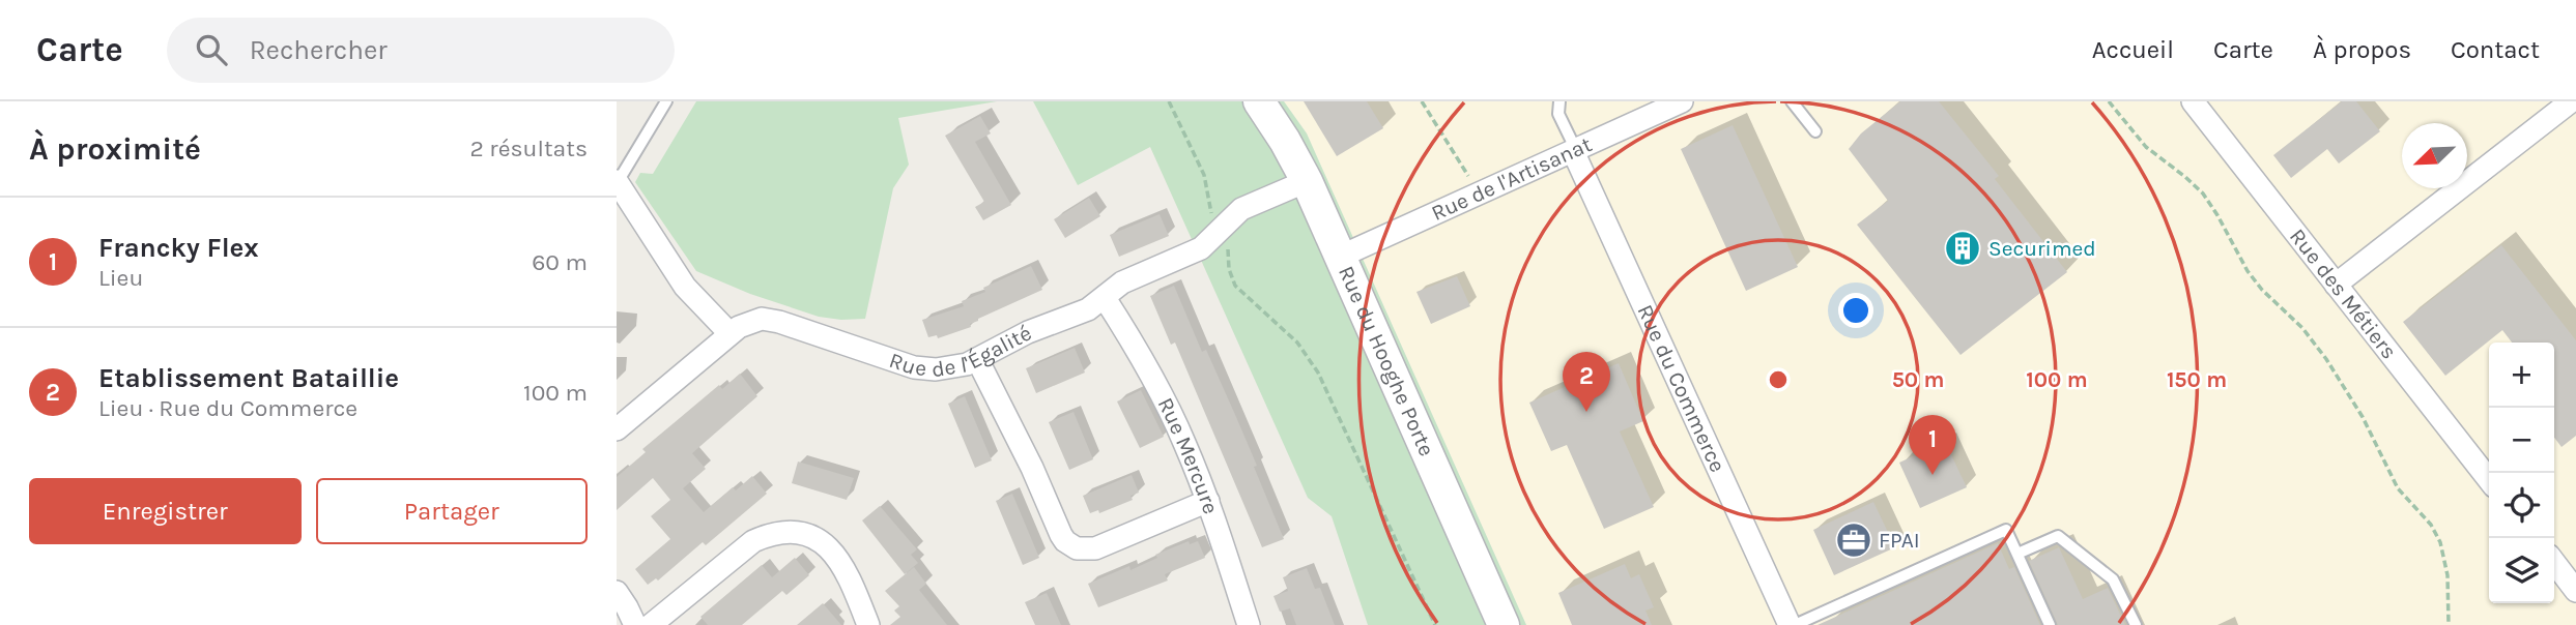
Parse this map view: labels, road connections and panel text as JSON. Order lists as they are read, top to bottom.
{
  "streets": {
    "street": [
      "Rue de l'Artisanat",
      "Rue des Métiers",
      "Rue de l'Égalité",
      "Rue du Hooghe Porte",
      "Rue du Commerce",
      "Rue Mercure"
    ]
  },
  "crossings": [
    ["Rue de l'Artisanat", "Rue du Hooghe Porte"],
    ["Rue de l'Artisanat", "Rue du Commerce"],
    ["Rue de l'Égalité", "Rue du Hooghe Porte"],
    ["Rue de l'Égalité", "Rue Mercure"]
  ],
  "places": {
    "building": ["Securimed"],
    "office": ["FPAI"]
  },
  "north": "bottom left",
  "page": {
    "header": "Carte",
    "search": "Rechercher",
    "nav": [
      "Accueil",
      "Carte",
      "À propos",
      "Contact"
    ],
    "heading": ["À proximité", "2 résultats"],
    "list": [
      {
        "mark": "1",
        "name": "Francky Flex",
        "note": "Lieu",
        "value": "60 m"
      },
      {
        "mark": "2",
        "name": "Etablissement Bataillie",
        "note": "Lieu · Rue du Commerce",
        "value": "100 m"
      }
    ],
    "map_buttons": ["+", "−"],
    "pins": ["2", "1"],
    "buttons": ["Enregistrer", "Partager"]
  },
  "rings": ["50 m", "100 m", "150 m"]
}
